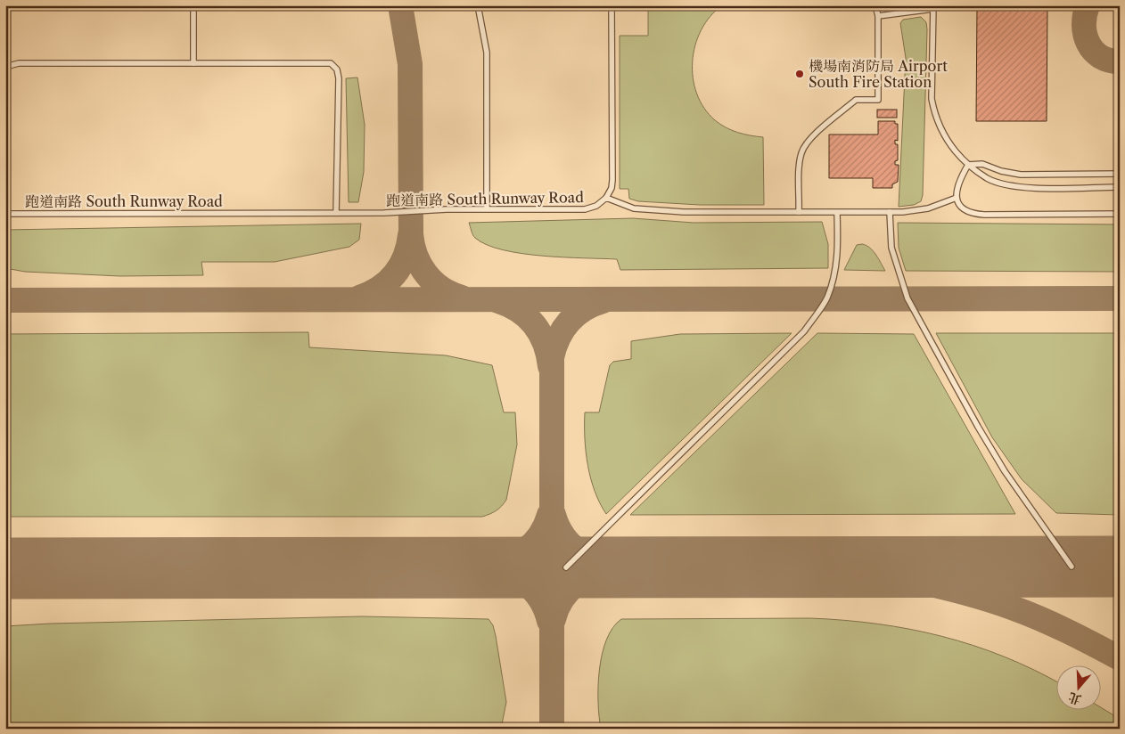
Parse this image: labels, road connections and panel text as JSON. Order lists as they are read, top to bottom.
{
  "streets": {
    "lane": ["跑道南路 South Runway Road"]
  },
  "places": ["機場南消防局 Airport South Fire Station"],
  "north": "bottom"
}
